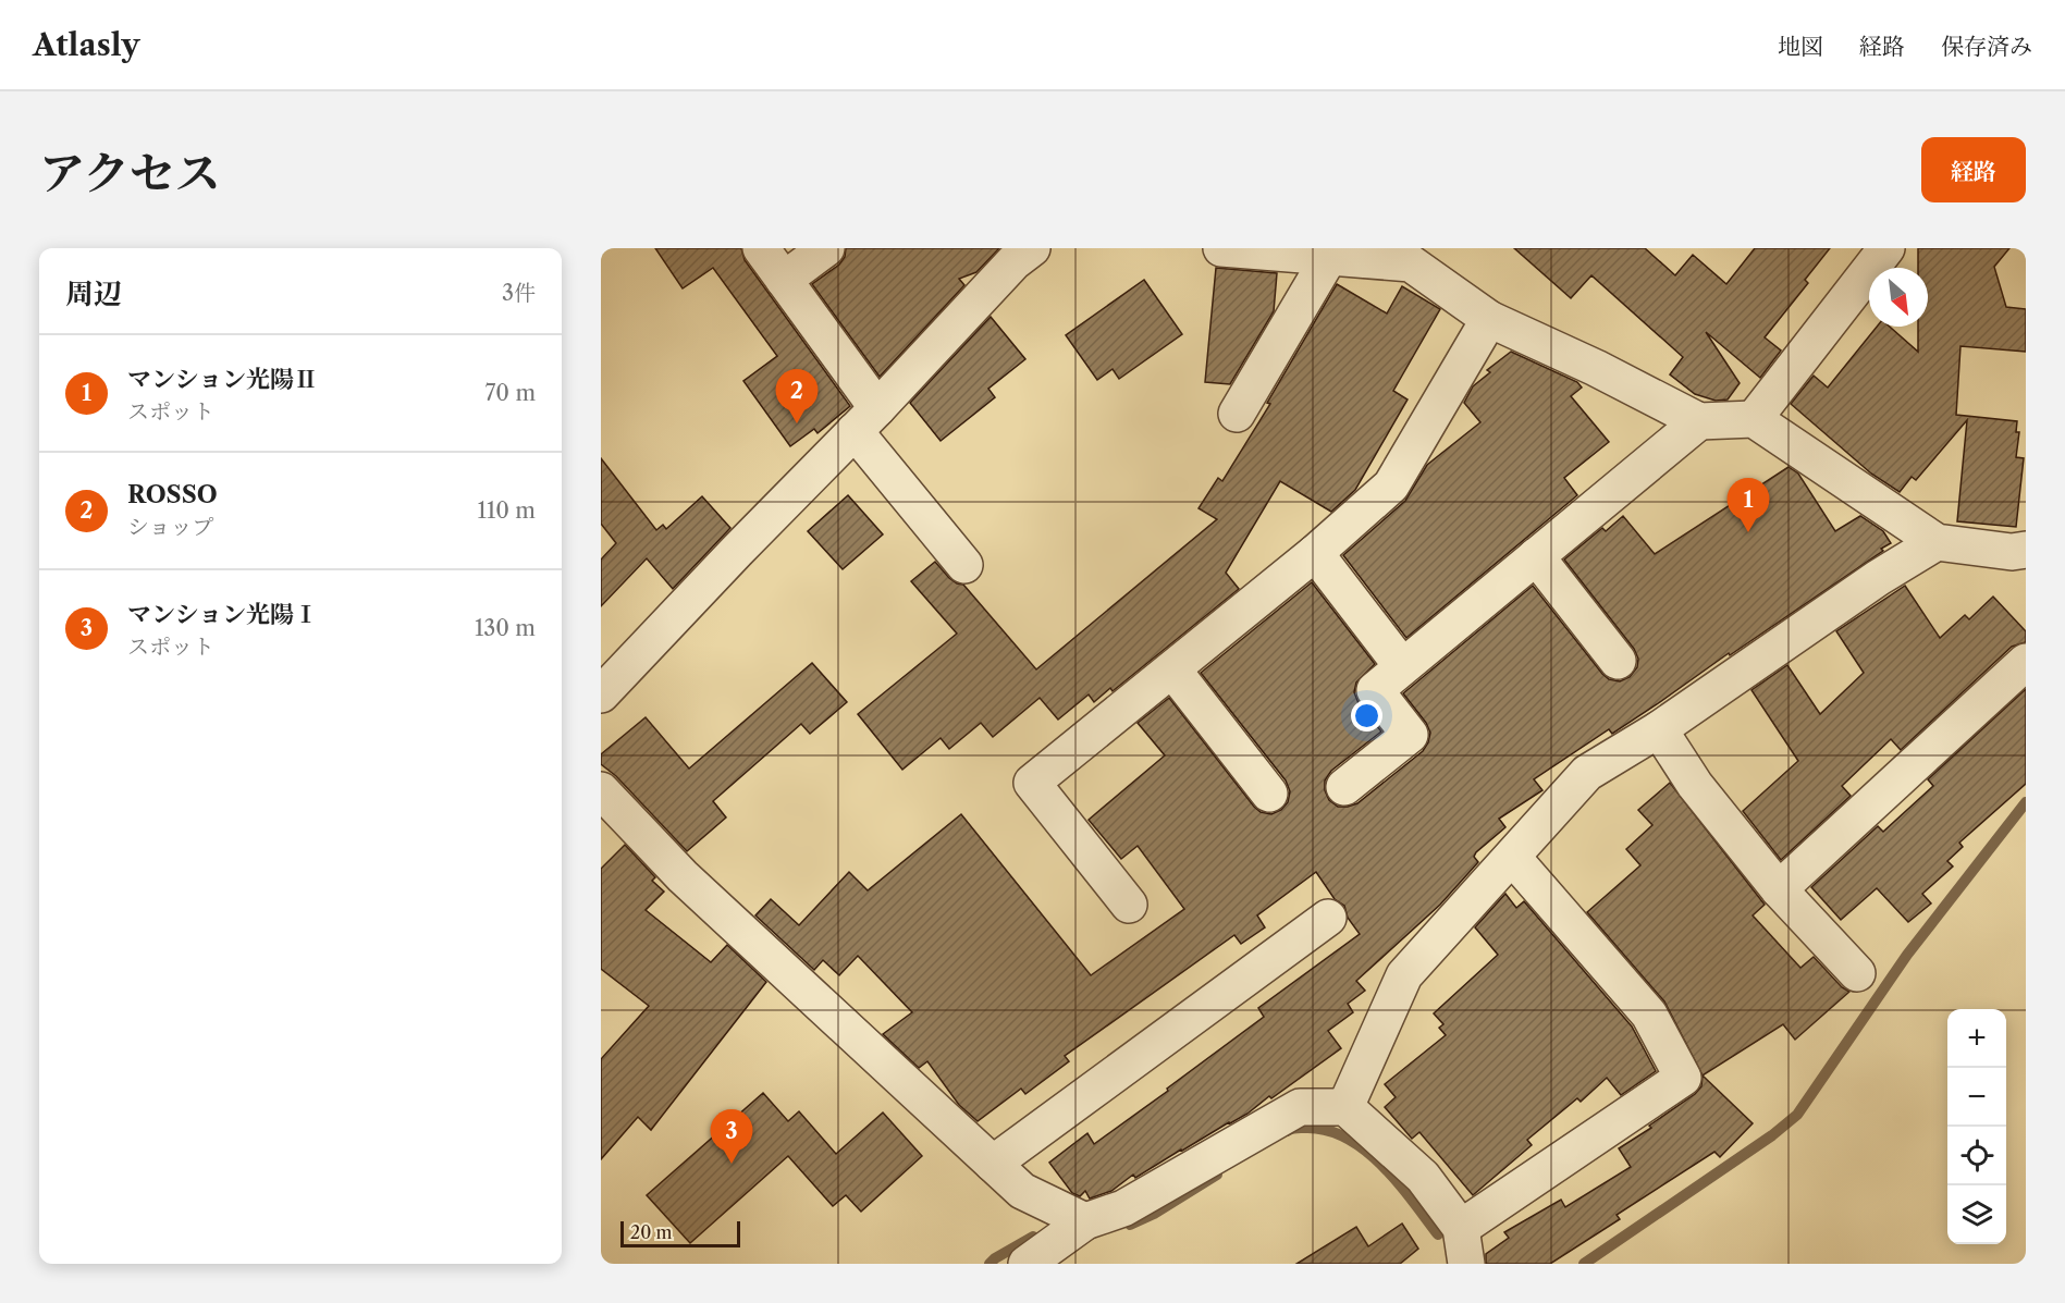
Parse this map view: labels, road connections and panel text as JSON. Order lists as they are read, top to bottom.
{
  "scale_bar": "20 m",
  "north": "bottom right",
  "page": {
    "header": "Atlasly",
    "nav": ["地図", "経路", "保存済み"],
    "title": "アクセス",
    "buttons": "経路",
    "heading": ["周辺", "3件"],
    "list": [
      {
        "mark": "1",
        "name": "マンション光陽Ⅱ",
        "note": "スポット",
        "value": "70 m"
      },
      {
        "mark": "2",
        "name": "ROSSO",
        "note": "ショップ",
        "value": "110 m"
      },
      {
        "mark": "3",
        "name": "マンション光陽Ⅰ",
        "note": "スポット",
        "value": "130 m"
      }
    ],
    "pins": ["2", "1", "3"],
    "map_buttons": ["+", "−"],
    "scale": "20 m"
  }
}
